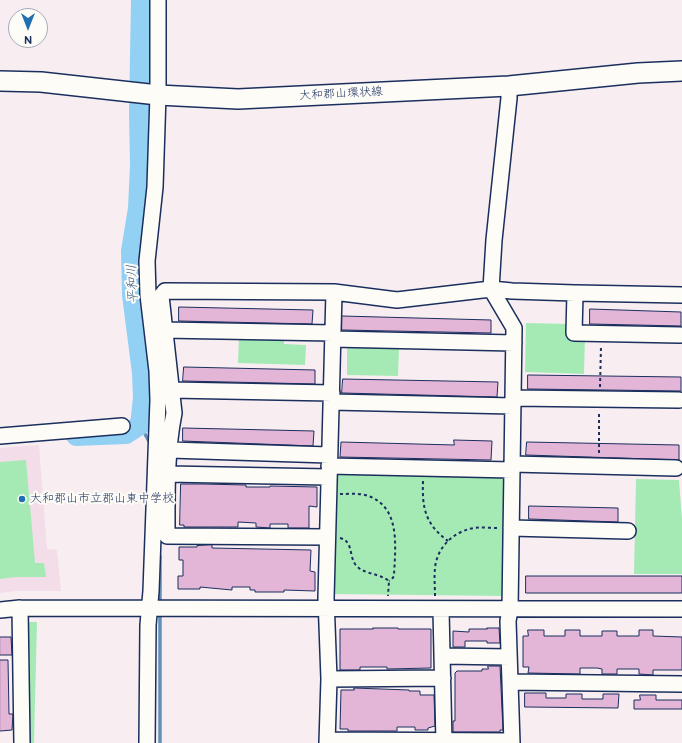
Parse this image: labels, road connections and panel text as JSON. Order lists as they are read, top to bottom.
{
  "streets": {
    "main road": ["大和郡山環状線"]
  },
  "water": ["平和川"],
  "places": ["大和郡山市立郡山東中学校"],
  "north": "bottom"
}
